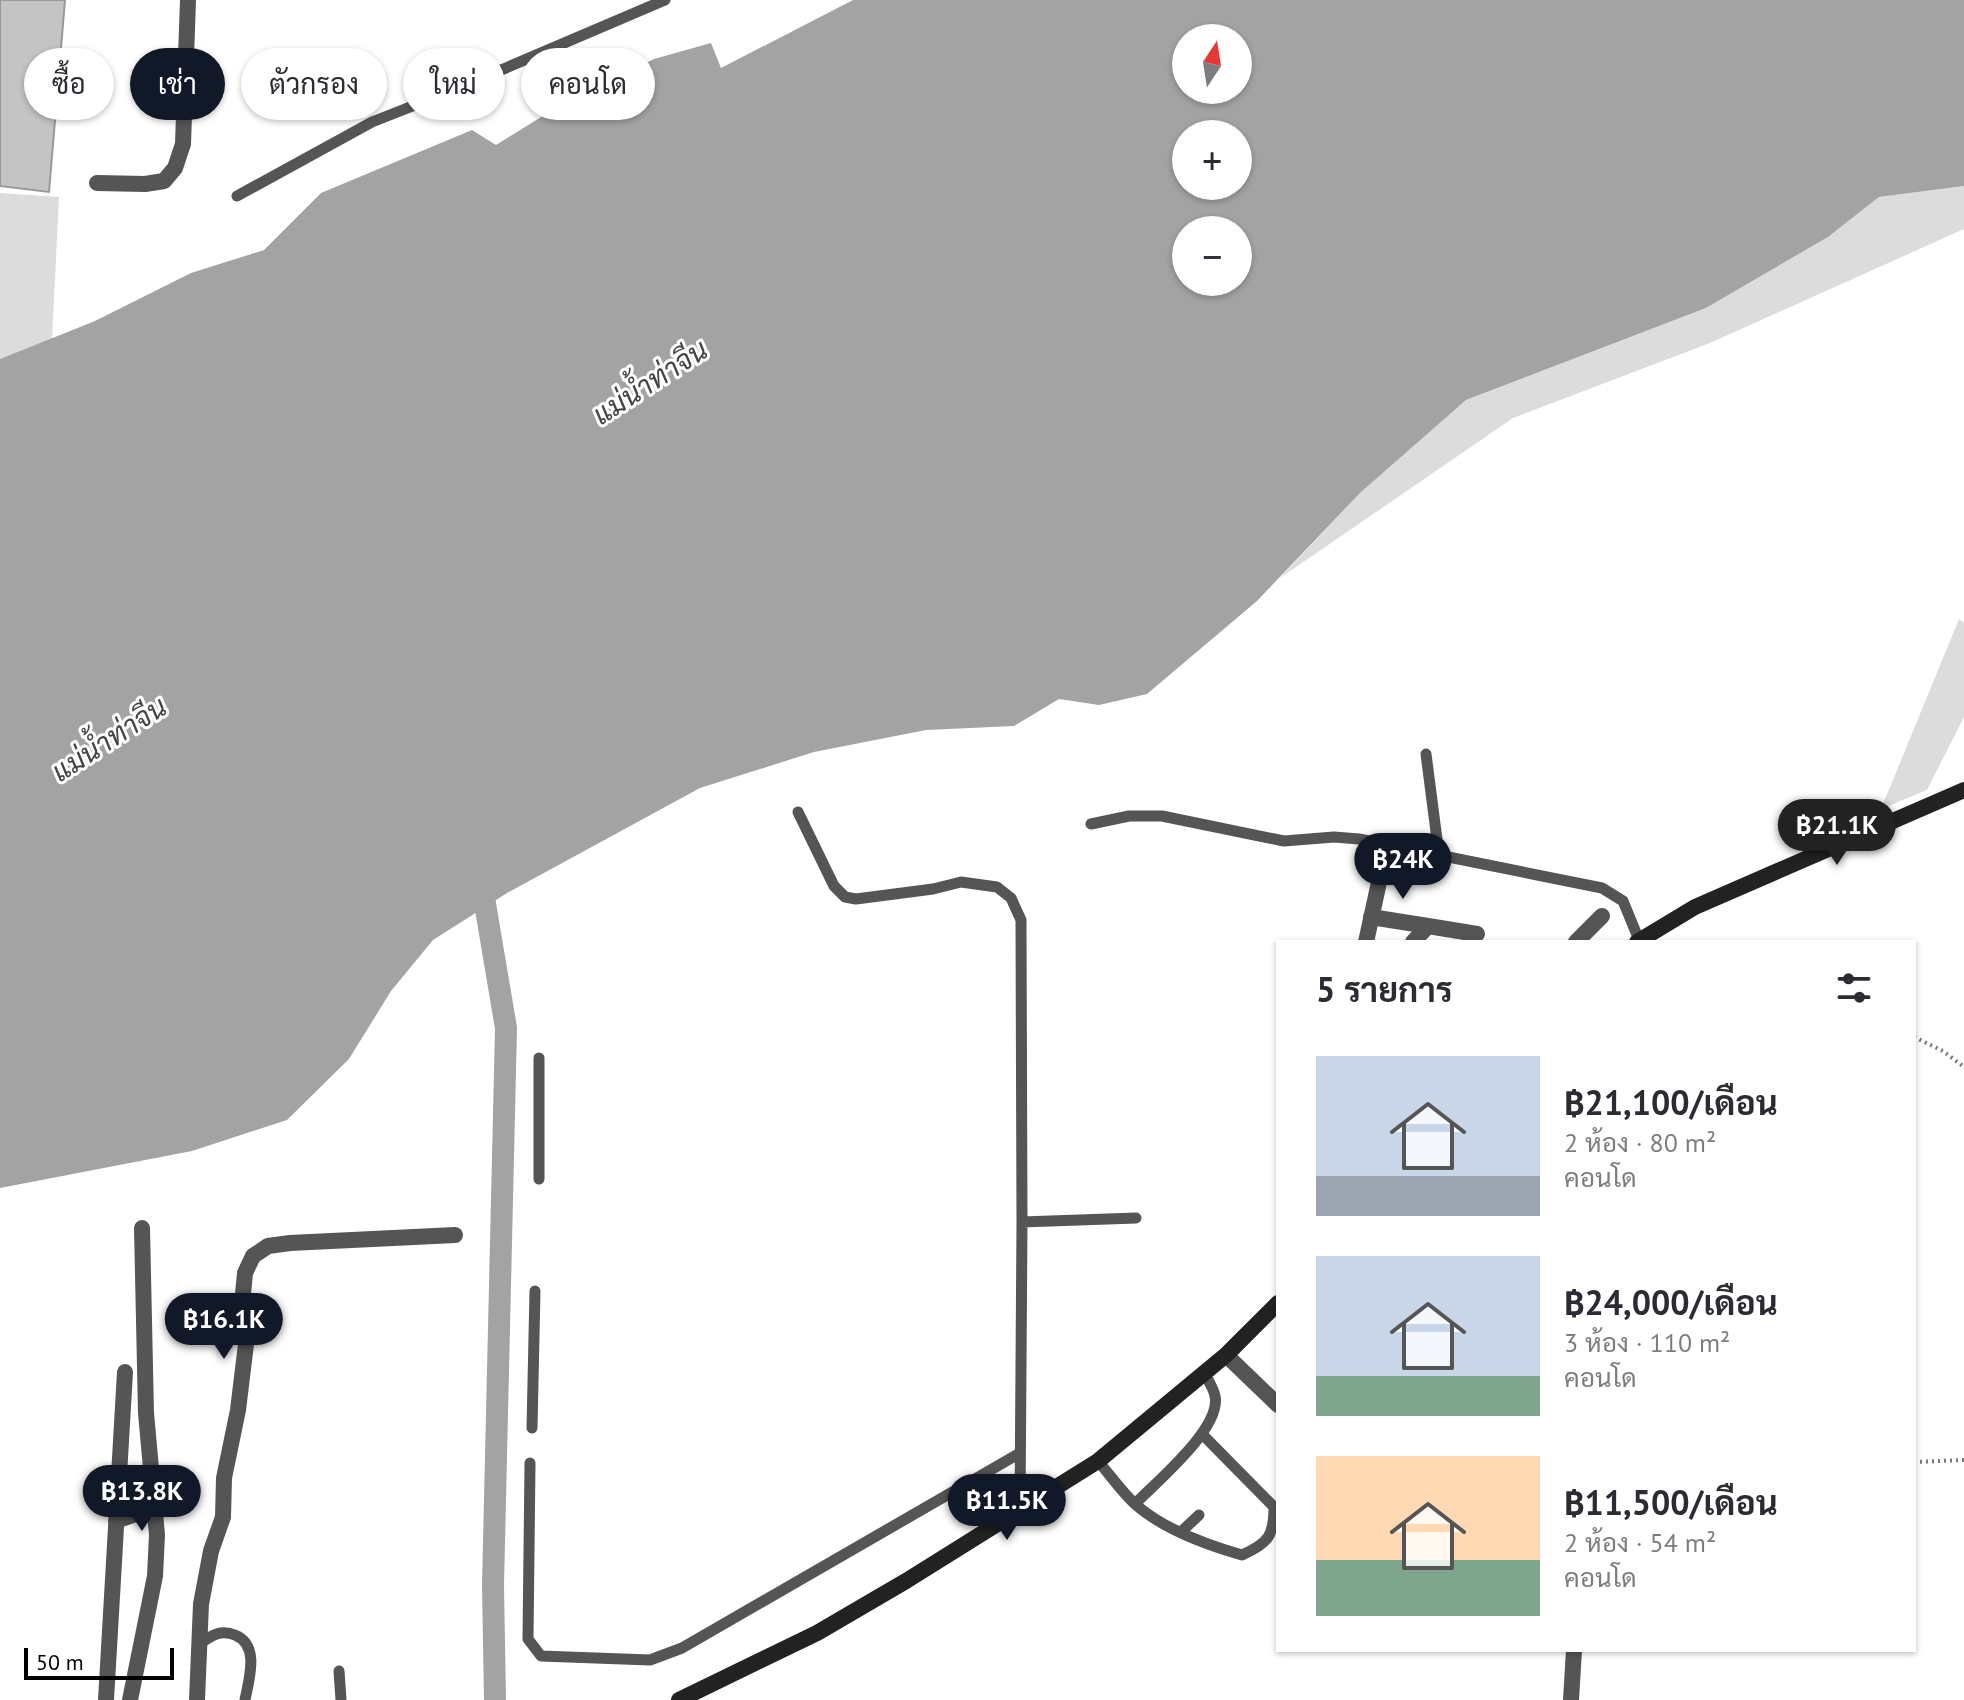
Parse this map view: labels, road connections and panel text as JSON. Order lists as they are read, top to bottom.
{
  "water": ["แม่น้ำท่าจีน"],
  "scale_bar": "50 m",
  "north": "top",
  "page": {
    "map_buttons": ["+", "−"],
    "chip": [
      "ซื้อ",
      "เช่า",
      "ตัวกรอง",
      "ใหม่",
      "คอนโด"
    ],
    "price": [
      "฿21.1K",
      "฿24K",
      "฿16.1K",
      "฿13.8K",
      "฿11.5K"
    ],
    "heading": "5 รายการ",
    "list": [
      {
        "name": "฿21,100/เดือน",
        "note": "2 ห้อง · 80 m² · คอนโด"
      },
      {
        "name": "฿24,000/เดือน",
        "note": "3 ห้อง · 110 m² · คอนโด"
      },
      {
        "name": "฿11,500/เดือน",
        "note": "2 ห้อง · 54 m² · คอนโด"
      }
    ],
    "scale": "50 m"
  }
}
